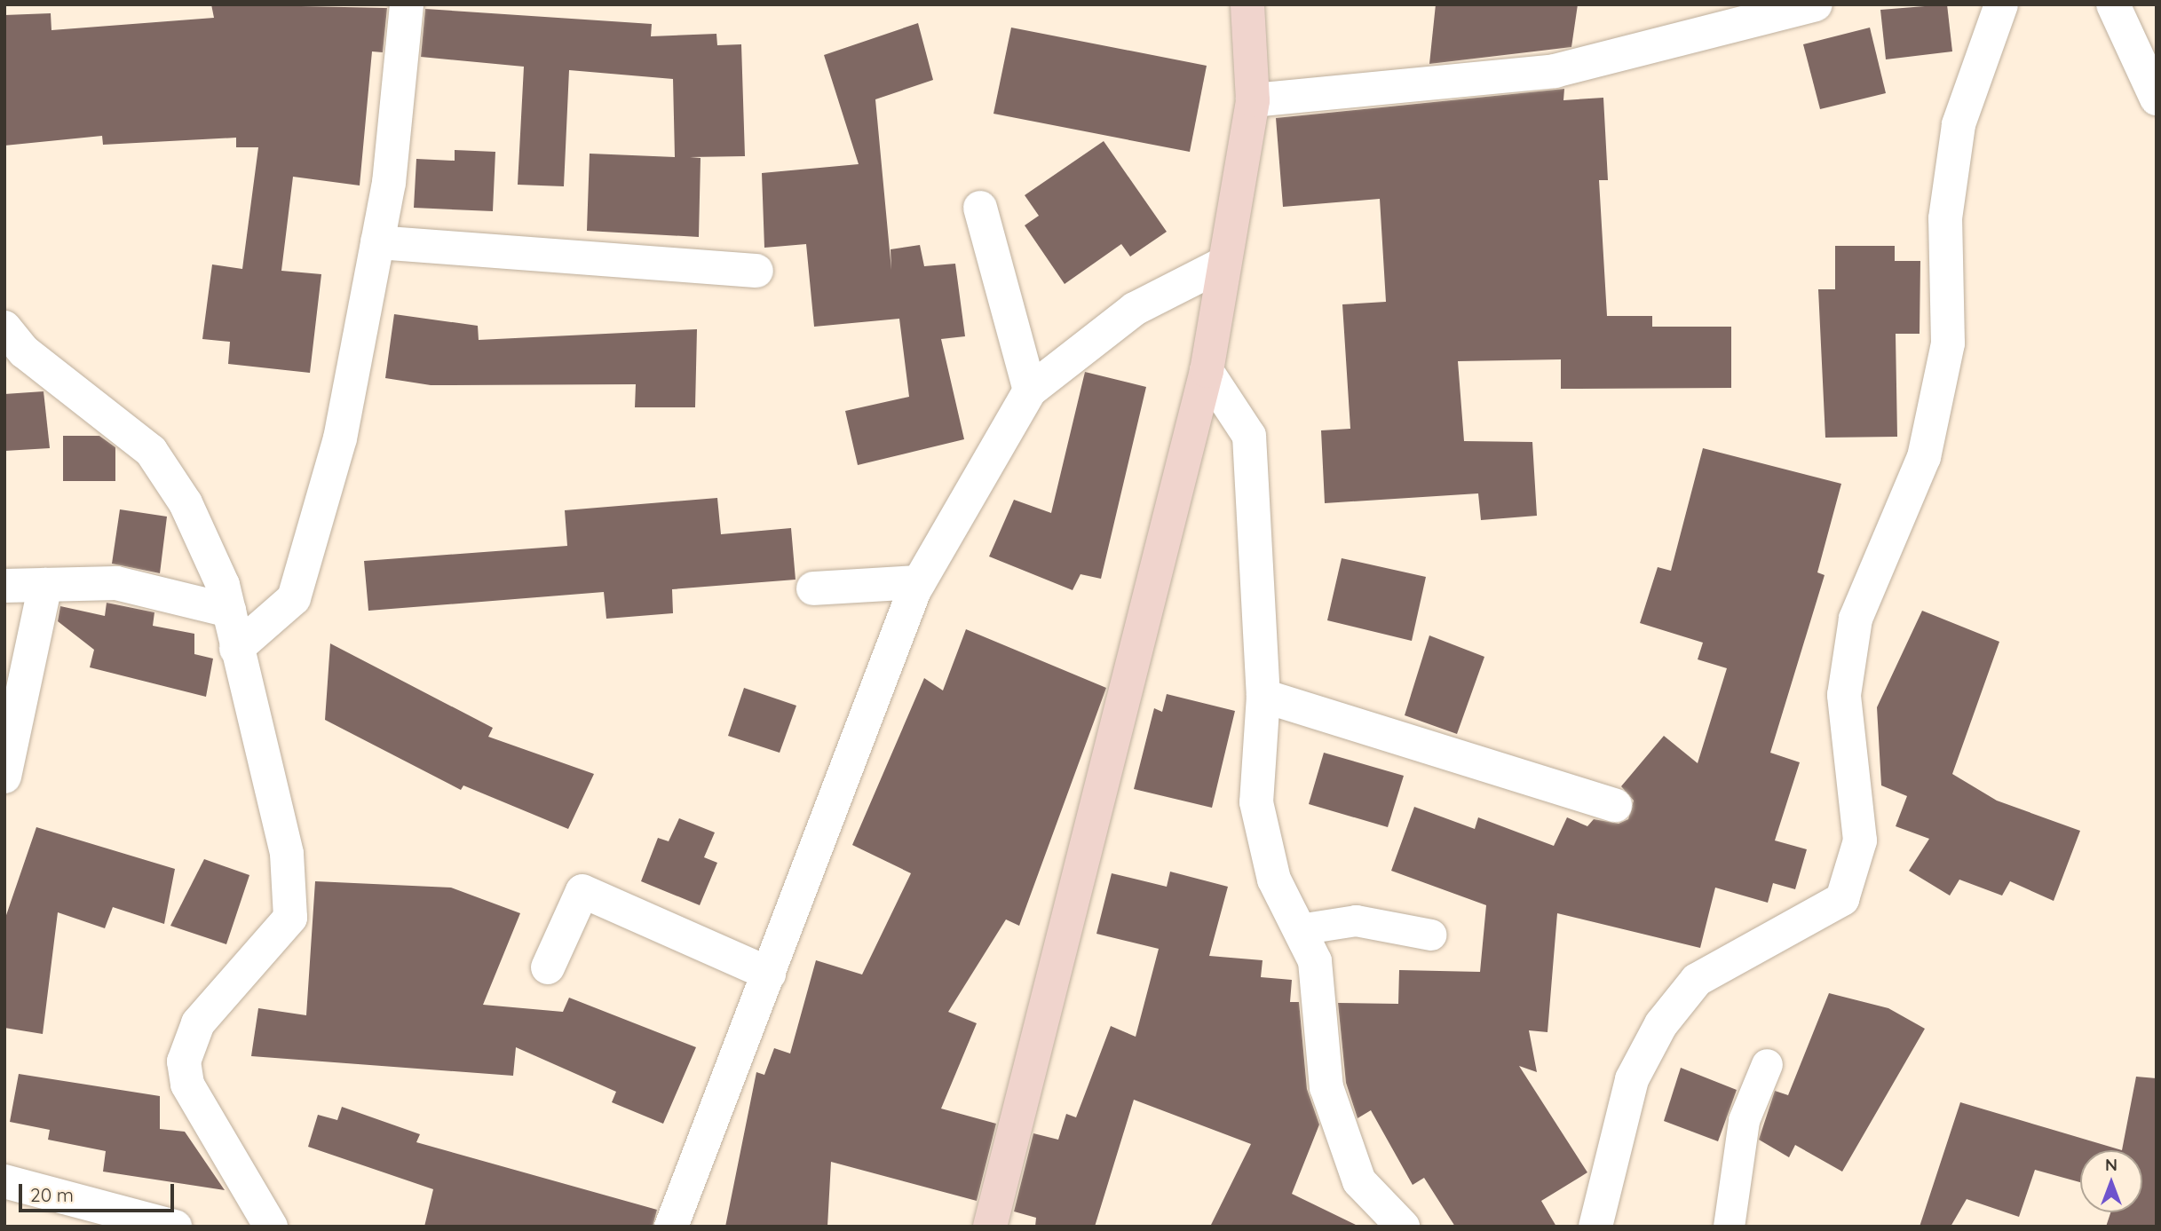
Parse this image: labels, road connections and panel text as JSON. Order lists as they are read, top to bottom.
{
  "scale_bar": "20 m",
  "north": "top"
}
